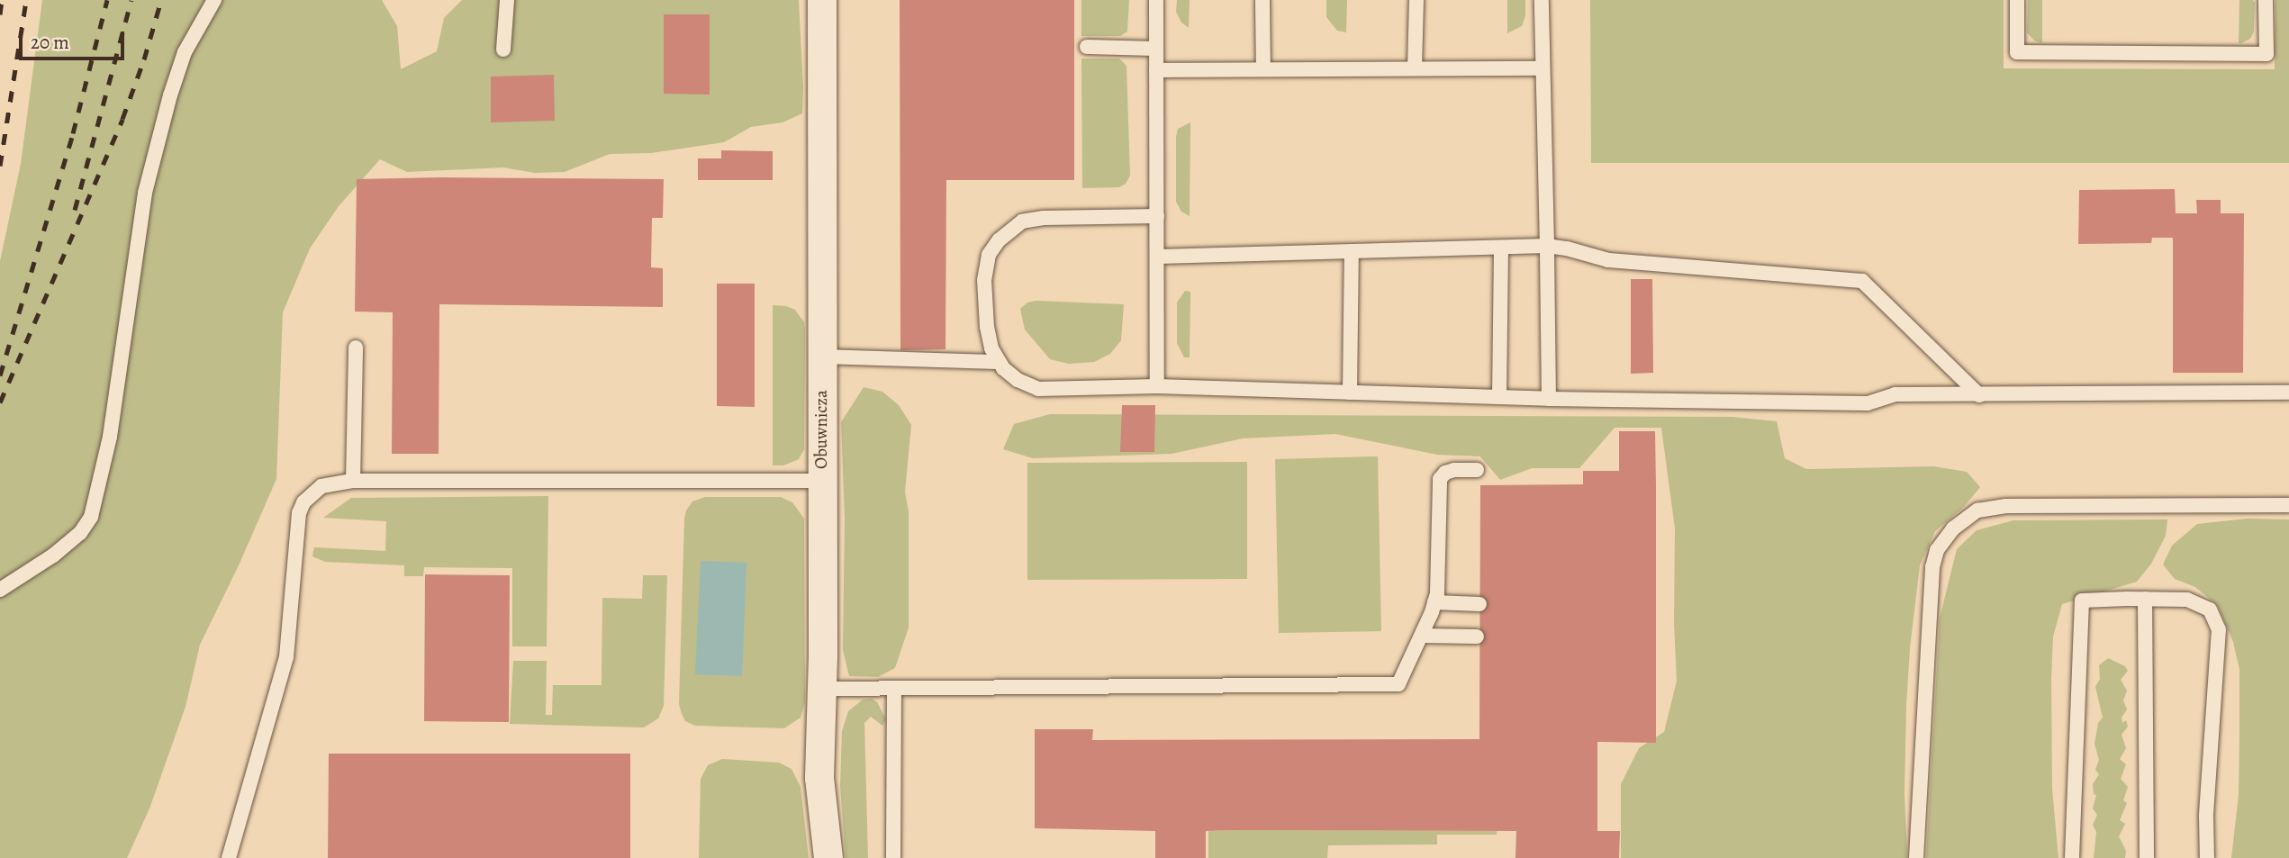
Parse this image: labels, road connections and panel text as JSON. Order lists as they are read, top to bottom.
{
  "streets": {
    "street": ["Obuwnicza"]
  },
  "scale_bar": "20 m"
}
